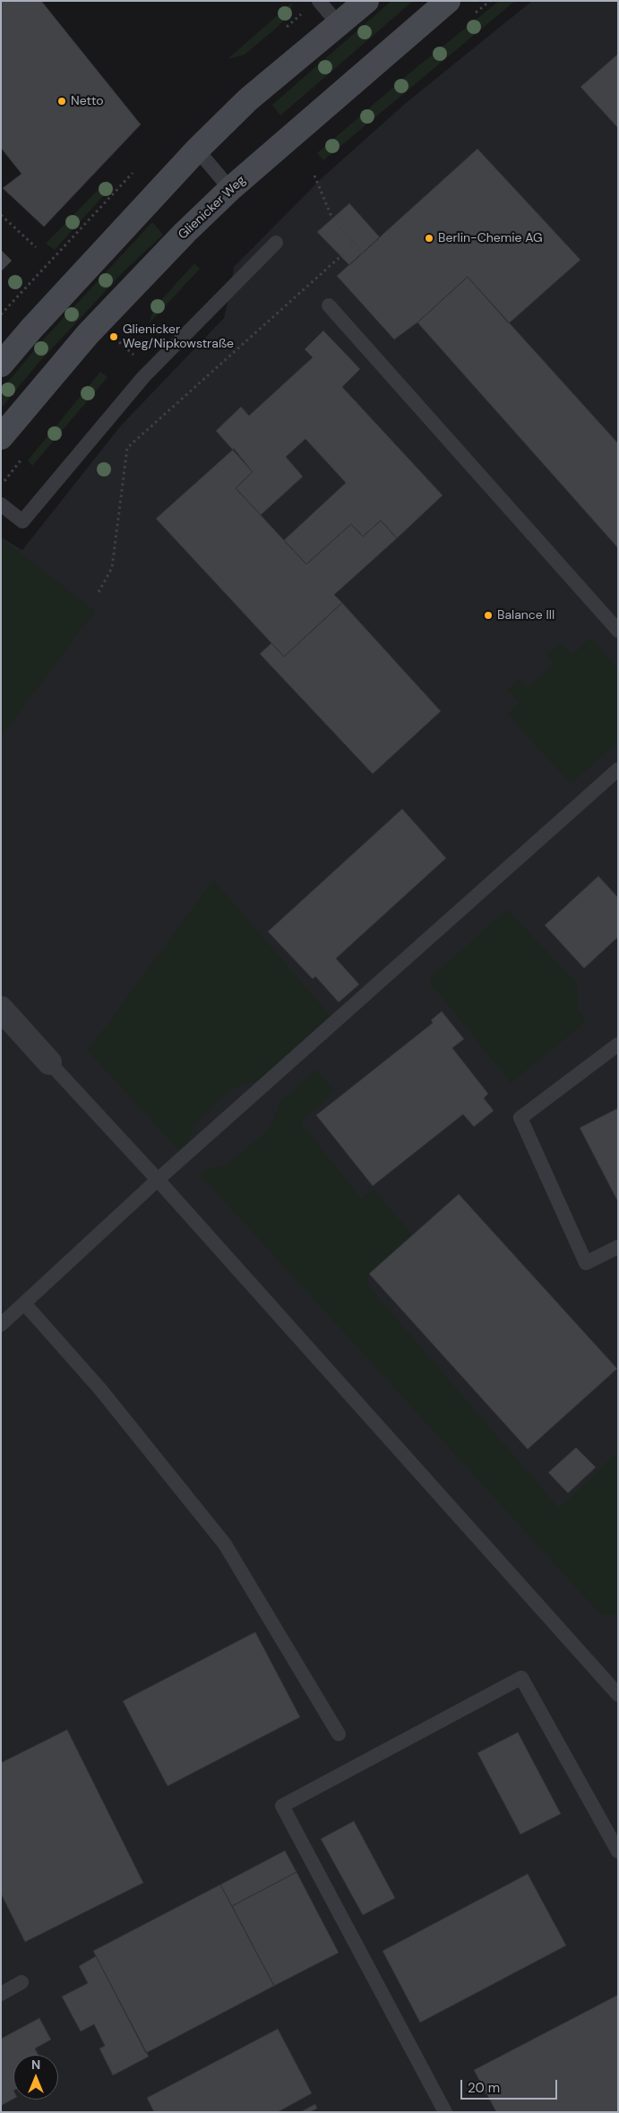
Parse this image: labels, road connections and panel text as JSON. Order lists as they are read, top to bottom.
{
  "streets": {
    "main road": ["Glienicker Weg"]
  },
  "places": [
    "Netto",
    "Berlin-Chemie AG",
    "Glienicker Weg/Nipkowstraße",
    "Balance III"
  ],
  "scale_bar": "20 m",
  "north": "top"
}
